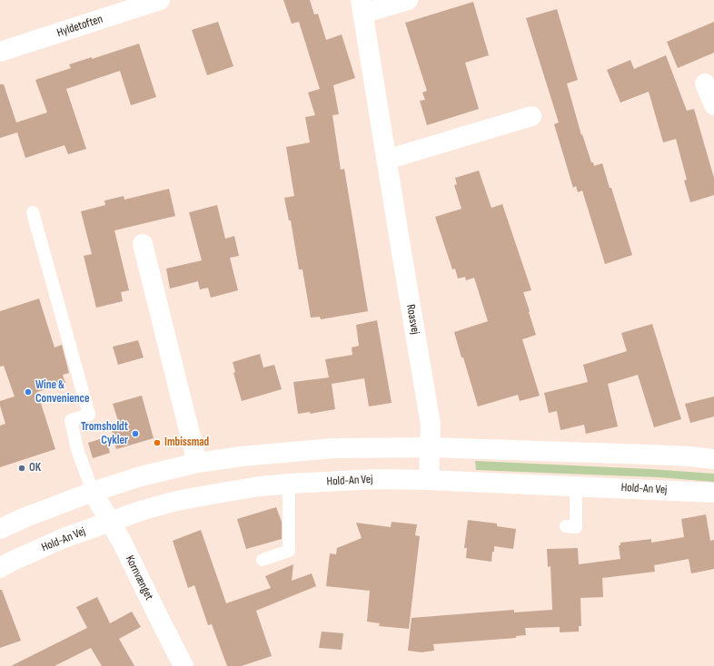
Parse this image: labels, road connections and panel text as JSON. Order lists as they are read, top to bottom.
{
  "streets": {
    "street": [
      "Hyldetoften",
      "Roasvej",
      "Hold-An Vej",
      "Kornvænget"
    ]
  },
  "crossings": [
    ["Roasvej", "Hold-An Vej"],
    ["Hold-An Vej", "Kornvænget"]
  ],
  "places": [
    "Wine & Convenience",
    "Tromsholdt Cykler",
    "Imbissmad",
    "OK"
  ]
}
